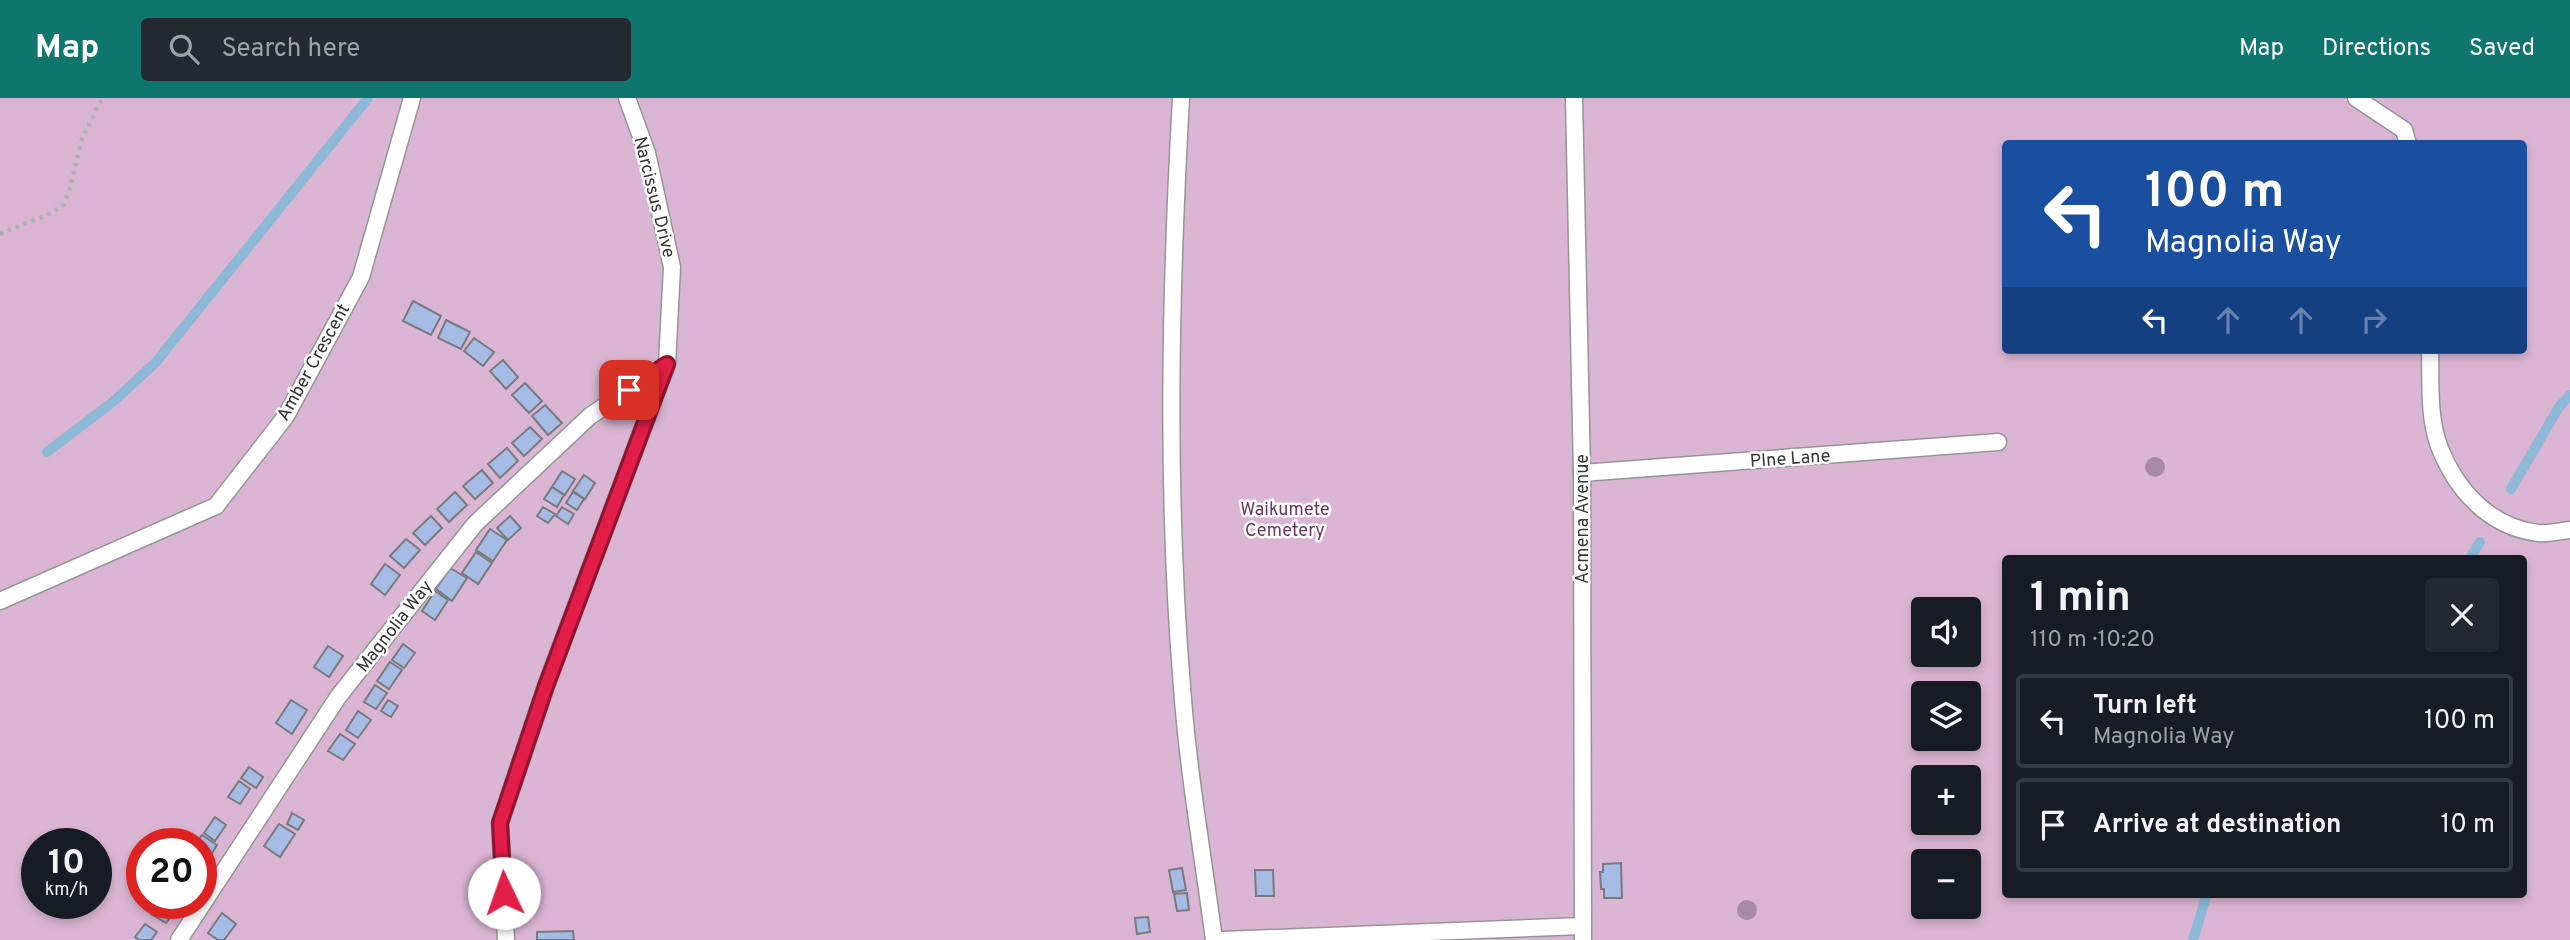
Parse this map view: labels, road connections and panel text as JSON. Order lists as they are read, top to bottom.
{
  "streets": {
    "lane": [
      "Narcissus Drive",
      "Amber Crescent",
      "PIne Lane",
      "Acmena Avenue",
      "Magnolia Way"
    ]
  },
  "crossings": [
    ["Narcissus Drive", "Magnolia Way"],
    ["PIne Lane", "Acmena Avenue"]
  ],
  "parks": ["Waikumete Cemetery"],
  "page": {
    "header": "Map",
    "search": "Search here",
    "nav": ["Map", "Directions", "Saved"],
    "turn": ["100 m", "Magnolia Way"],
    "heading": ["1 min", "110 m · 10:20"],
    "map_buttons": ["+", "−"],
    "list": [
      {
        "name": "Turn left",
        "note": "Magnolia Way",
        "value": "100 m"
      },
      {
        "name": "Arrive at destination",
        "value": "10 m"
      }
    ],
    "speed": "10 km/h",
    "limit": "20"
  }
}
